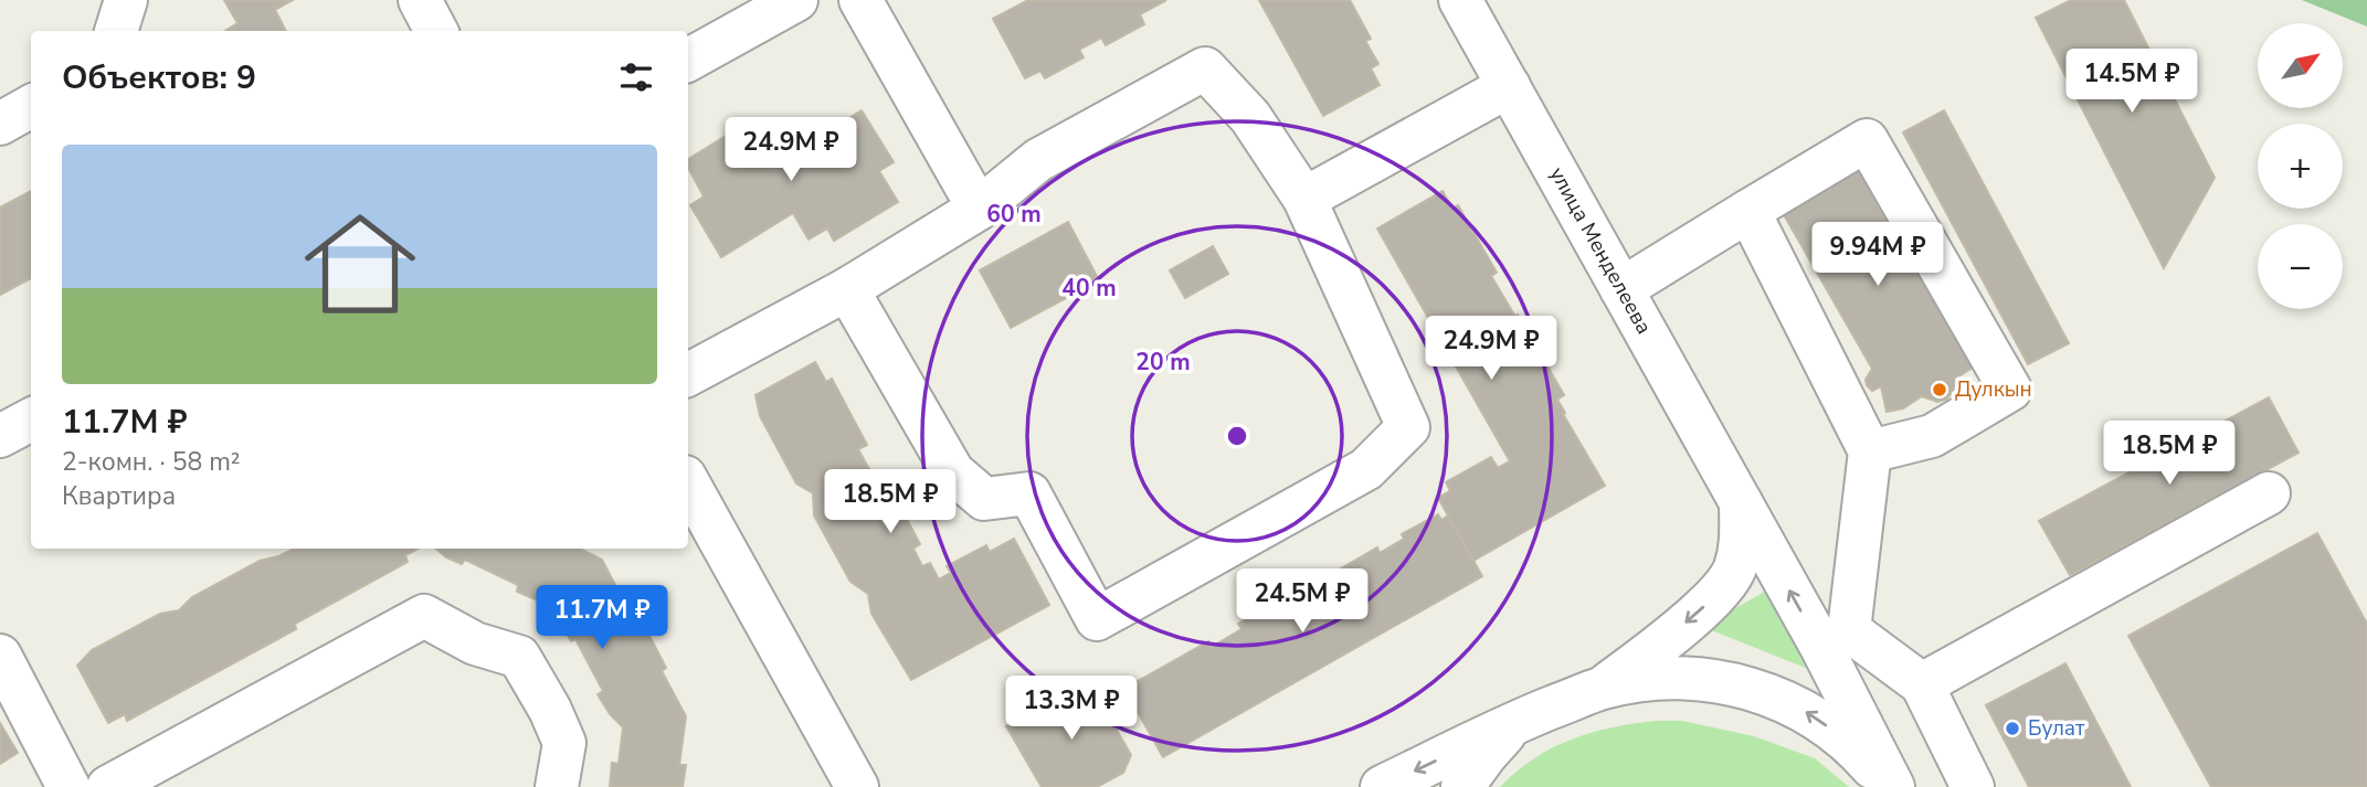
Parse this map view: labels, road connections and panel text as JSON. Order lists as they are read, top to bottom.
{
  "streets": {
    "street": ["улица Менделеева"]
  },
  "places": ["Дулкын", "Булат"],
  "north": "top right",
  "page": {
    "map_buttons": ["+", "−"],
    "heading": "Объектов: 9",
    "price": [
      "14.5M ₽",
      "24.9M ₽",
      "9.94M ₽",
      "24.9M ₽",
      "18.5M ₽",
      "18.5M ₽",
      "24.5M ₽",
      "11.7M ₽",
      "13.3M ₽"
    ],
    "list": [
      {
        "name": "11.7M ₽",
        "note": "2-комн. · 58 m² · Квартира"
      }
    ]
  },
  "rings": ["60 m", "40 m", "20 m"]
}
